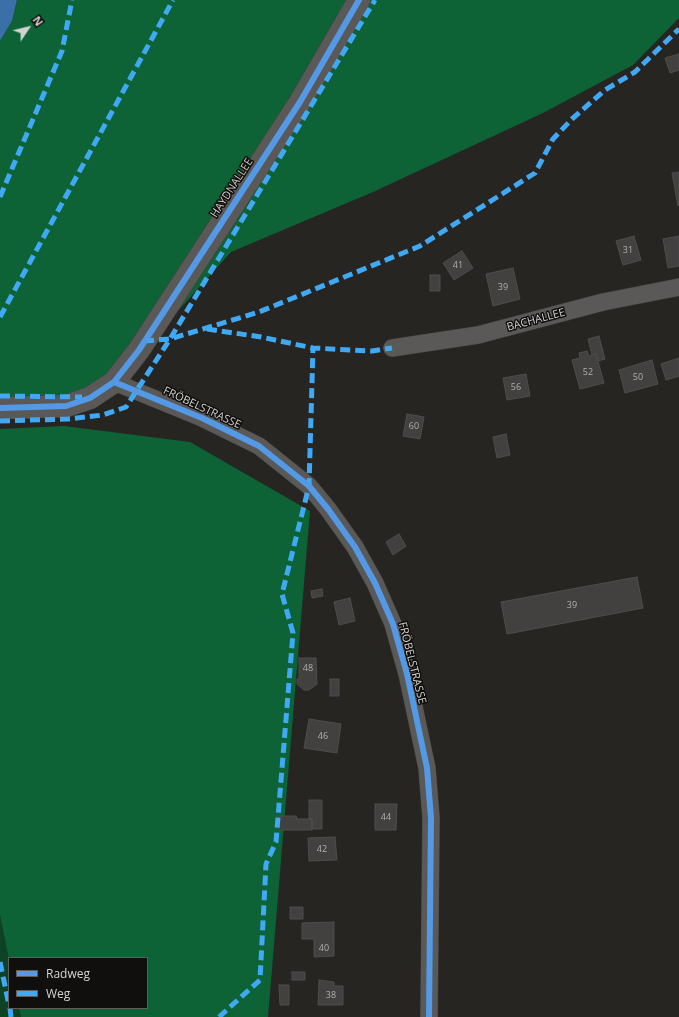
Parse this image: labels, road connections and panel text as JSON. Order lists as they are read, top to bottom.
{
  "streets": {
    "street": ["HAYDNALLEE", "BACHALLEE", "FRÖBELSTRASSE"]
  },
  "crossings": [
    ["HAYDNALLEE", "FRÖBELSTRASSE"]
  ],
  "house_numbers": [
    "31",
    "41",
    "39",
    "52",
    "50",
    "56",
    "60",
    "39",
    "48",
    "46",
    "44",
    "42",
    "40",
    "38"
  ],
  "legend": ["Radweg", "Weg"],
  "north": "top right"
}
